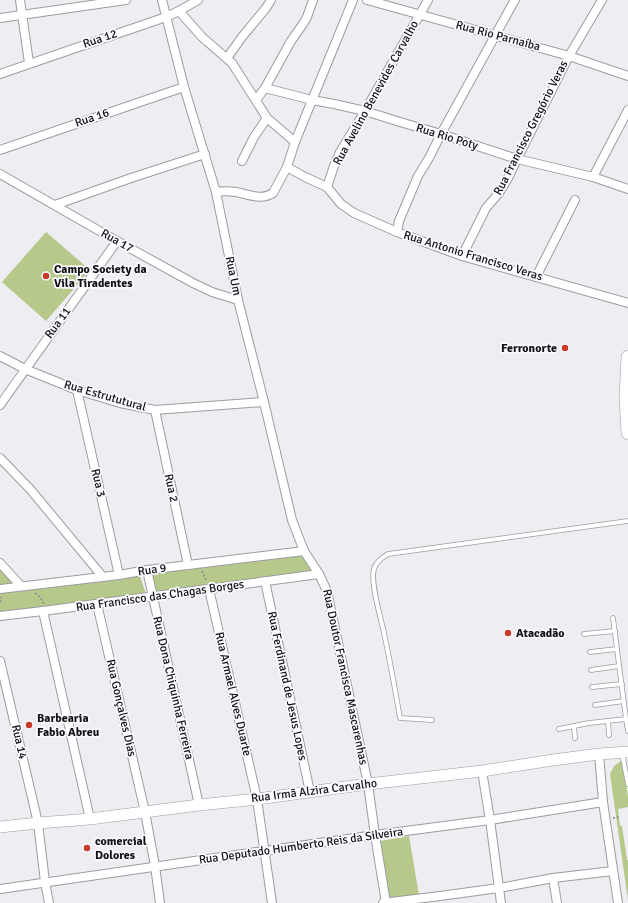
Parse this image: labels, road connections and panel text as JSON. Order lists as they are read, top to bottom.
{
  "streets": {
    "street": [
      "Rua Rio Parnaíba",
      "Rua 12",
      "Rua Avelino Benevides Carvalho",
      "Rua 16",
      "Rua Francisco Gregório Veras",
      "Rua Rio Poty",
      "Rua 17",
      "Rua Antonio Francisco Veras",
      "Rua Um",
      "Rua 11",
      "Rua Estrututural",
      "Rua 3",
      "Rua 2",
      "Rua 9",
      "Rua Francisco das Chagas Borges",
      "Rua Doutor Francisca Mascarenhas",
      "Rua Ferdinand de Jesus Lopes",
      "Rua Dona Chiquinha Ferreira",
      "Rua Armael Alves Duarte",
      "Rua Gonçalves Dias",
      "Rua 14",
      "Rua Irmã Alzira Carvalho",
      "Rua Deputado Humberto Reis da Silveira"
    ]
  },
  "crossings": [
    ["Rua Rio Parnaíba", "Rua Avelino Benevides Carvalho"],
    ["Rua Rio Parnaíba", "Rua Francisco Gregório Veras"],
    ["Rua 12", "Rua Um"],
    ["Rua Avelino Benevides Carvalho", "Rua Rio Poty"],
    ["Rua Avelino Benevides Carvalho", "Rua Antonio Francisco Veras"],
    ["Rua 16", "Rua Um"],
    ["Rua Francisco Gregório Veras", "Rua Rio Poty"],
    ["Rua Francisco Gregório Veras", "Rua Antonio Francisco Veras"],
    ["Rua 17", "Rua Um"],
    ["Rua 17", "Rua 11"],
    ["Rua Um", "Rua Estrututural"],
    ["Rua Um", "Rua 9"],
    ["Rua Um", "Rua Doutor Francisca Mascarenhas"],
    ["Rua 11", "Rua Estrututural"],
    ["Rua Estrututural", "Rua 3"],
    ["Rua Estrututural", "Rua 2"],
    ["Rua 3", "Rua 9"],
    ["Rua 2", "Rua 9"],
    ["Rua 9", "Rua Doutor Francisca Mascarenhas"],
    ["Rua 9", "Rua Dona Chiquinha Ferreira"],
    ["Rua Francisco das Chagas Borges", "Rua Doutor Francisca Mascarenhas"],
    ["Rua Francisco das Chagas Borges", "Rua Ferdinand de Jesus Lopes"],
    ["Rua Francisco das Chagas Borges", "Rua Dona Chiquinha Ferreira"],
    ["Rua Francisco das Chagas Borges", "Rua Armael Alves Duarte"],
    ["Rua Francisco das Chagas Borges", "Rua Gonçalves Dias"],
    ["Rua Doutor Francisca Mascarenhas", "Rua Irmã Alzira Carvalho"],
    ["Rua Doutor Francisca Mascarenhas", "Rua Deputado Humberto Reis da Silveira"],
    ["Rua Ferdinand de Jesus Lopes", "Rua Irmã Alzira Carvalho"],
    ["Rua Dona Chiquinha Ferreira", "Rua Irmã Alzira Carvalho"],
    ["Rua Armael Alves Duarte", "Rua Irmã Alzira Carvalho"],
    ["Rua Armael Alves Duarte", "Rua Deputado Humberto Reis da Silveira"],
    ["Rua Gonçalves Dias", "Rua Irmã Alzira Carvalho"],
    ["Rua Gonçalves Dias", "Rua Deputado Humberto Reis da Silveira"],
    ["Rua 14", "Rua Irmã Alzira Carvalho"],
    ["Rua 14", "Rua Deputado Humberto Reis da Silveira"]
  ],
  "places": [
    "Campo Society da Vila Tiradentes",
    "Ferronorte",
    "Atacadão",
    "Barbearia Fabio Abreu",
    "comercial Dolores"
  ]
}
